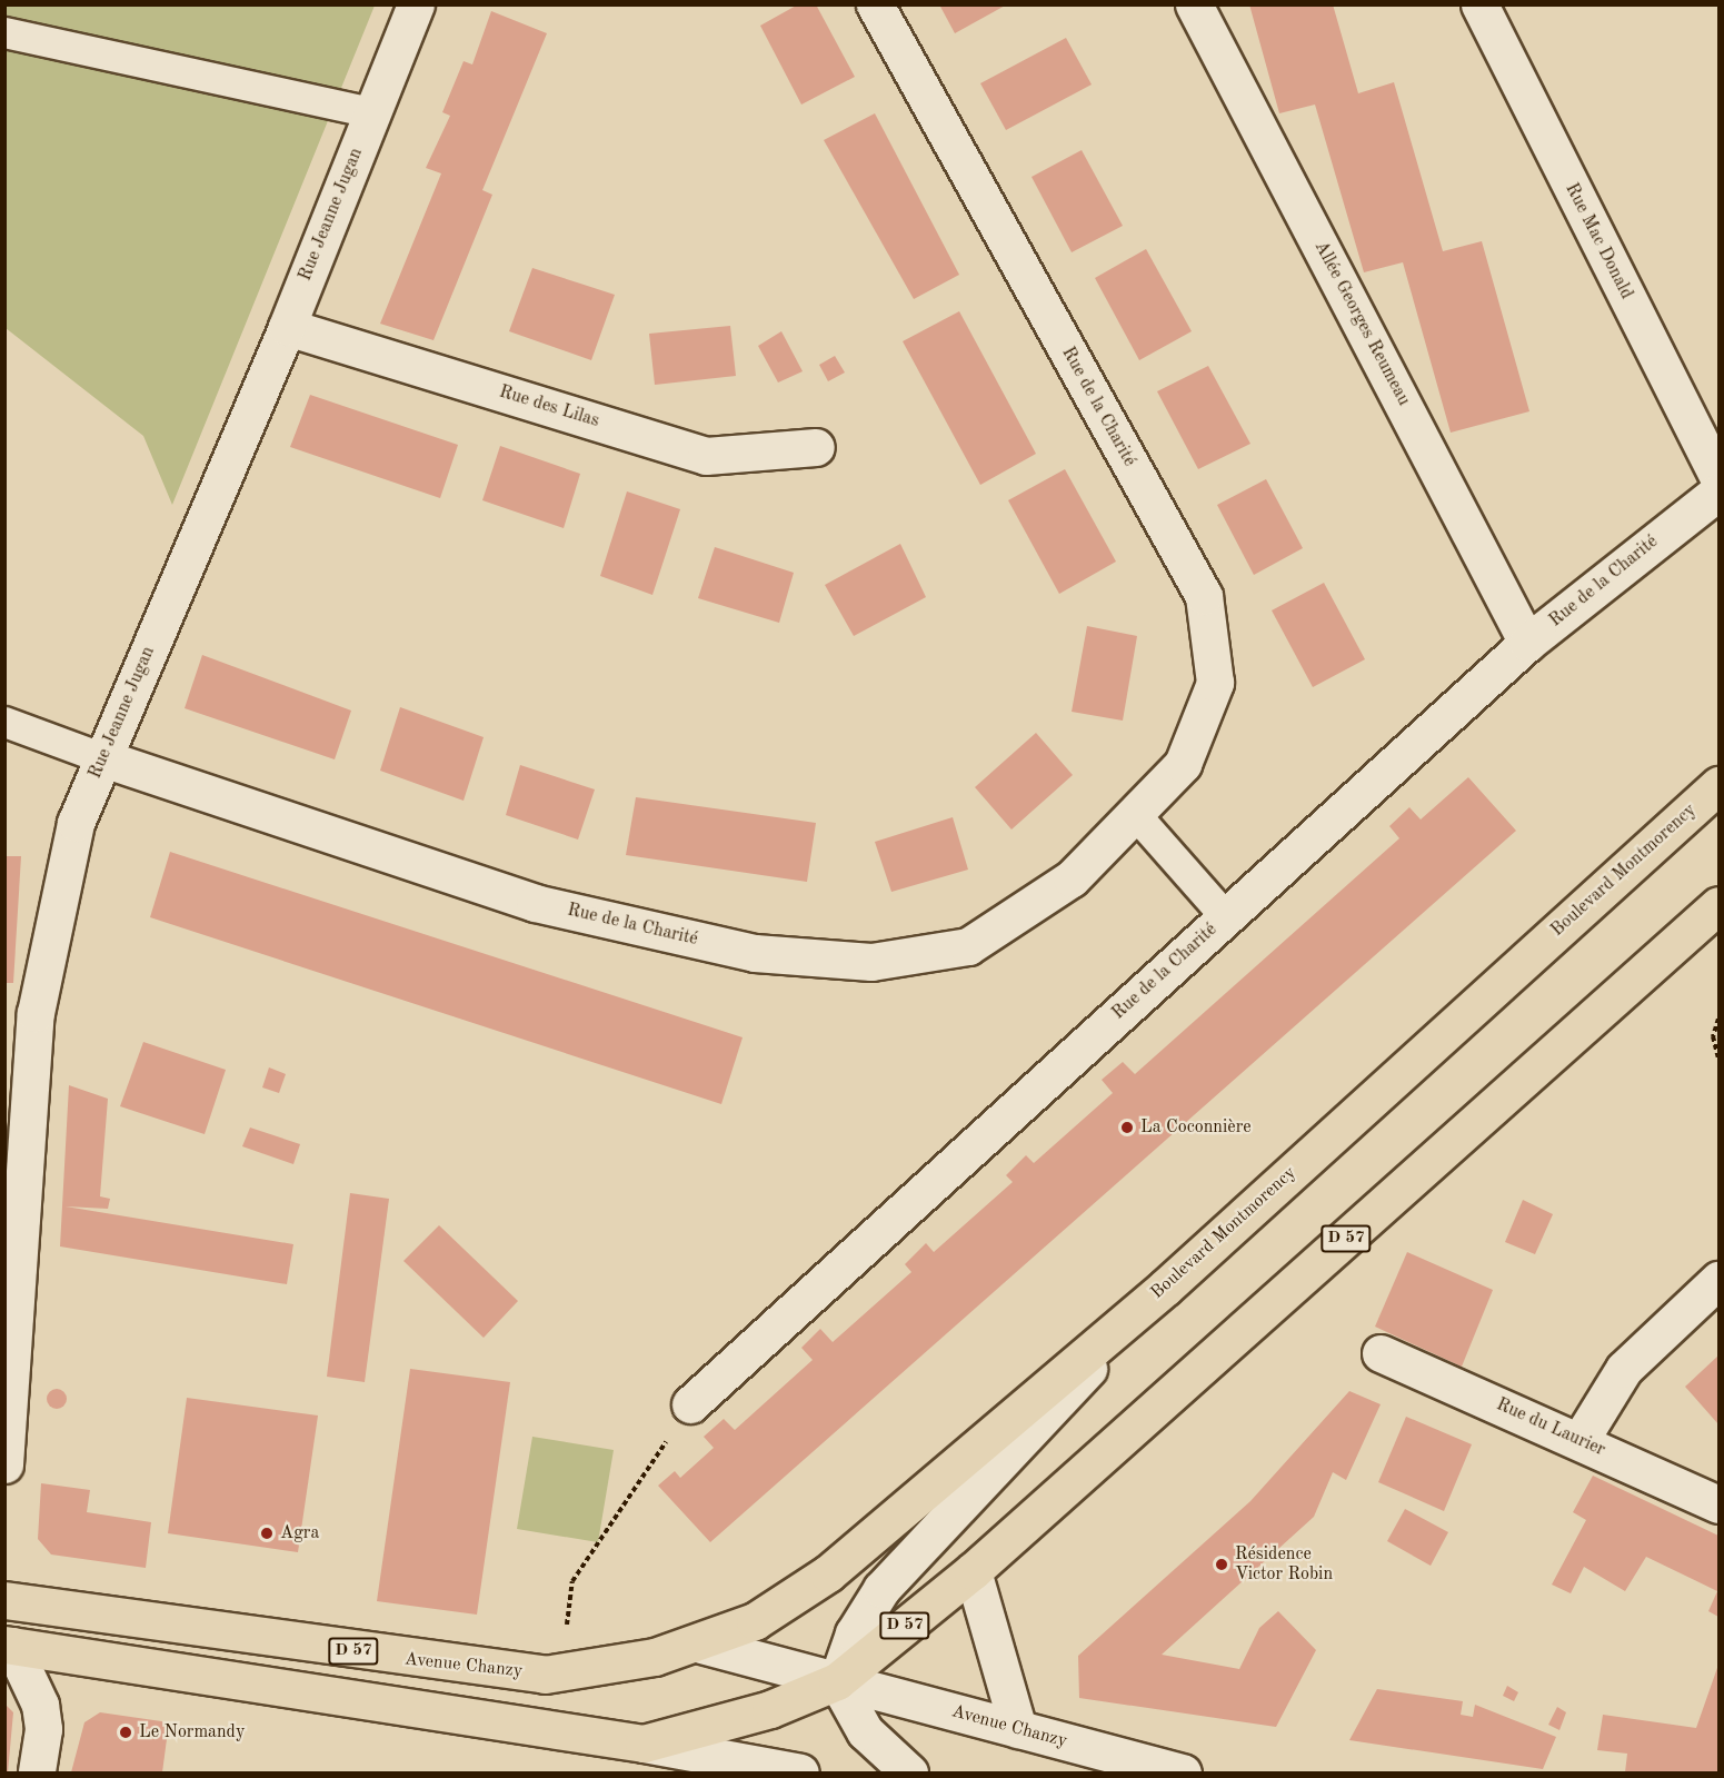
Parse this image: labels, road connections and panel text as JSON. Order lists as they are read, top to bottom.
{
  "streets": {
    "main road": ["Boulevard Montmorency", "D 57", "Avenue Chanzy"],
    "street": [
      "Rue Jeanne Jugan",
      "Rue Mac Donald",
      "Allée Georges Reumeau",
      "Rue des Lilas",
      "Rue de la Charité",
      "Rue du Laurier"
    ]
  },
  "crossings": [
    ["Rue Jeanne Jugan", "Rue des Lilas"],
    ["Rue Jeanne Jugan", "Rue de la Charité"],
    ["Allée Georges Reumeau", "Rue de la Charité"],
    ["Boulevard Montmorency", "Avenue Chanzy"],
    ["D 57", "Avenue Chanzy"]
  ],
  "places": [
    "La Coconnière",
    "Agra",
    "Résidence Victor Robin",
    "Le Normandy"
  ]
}
